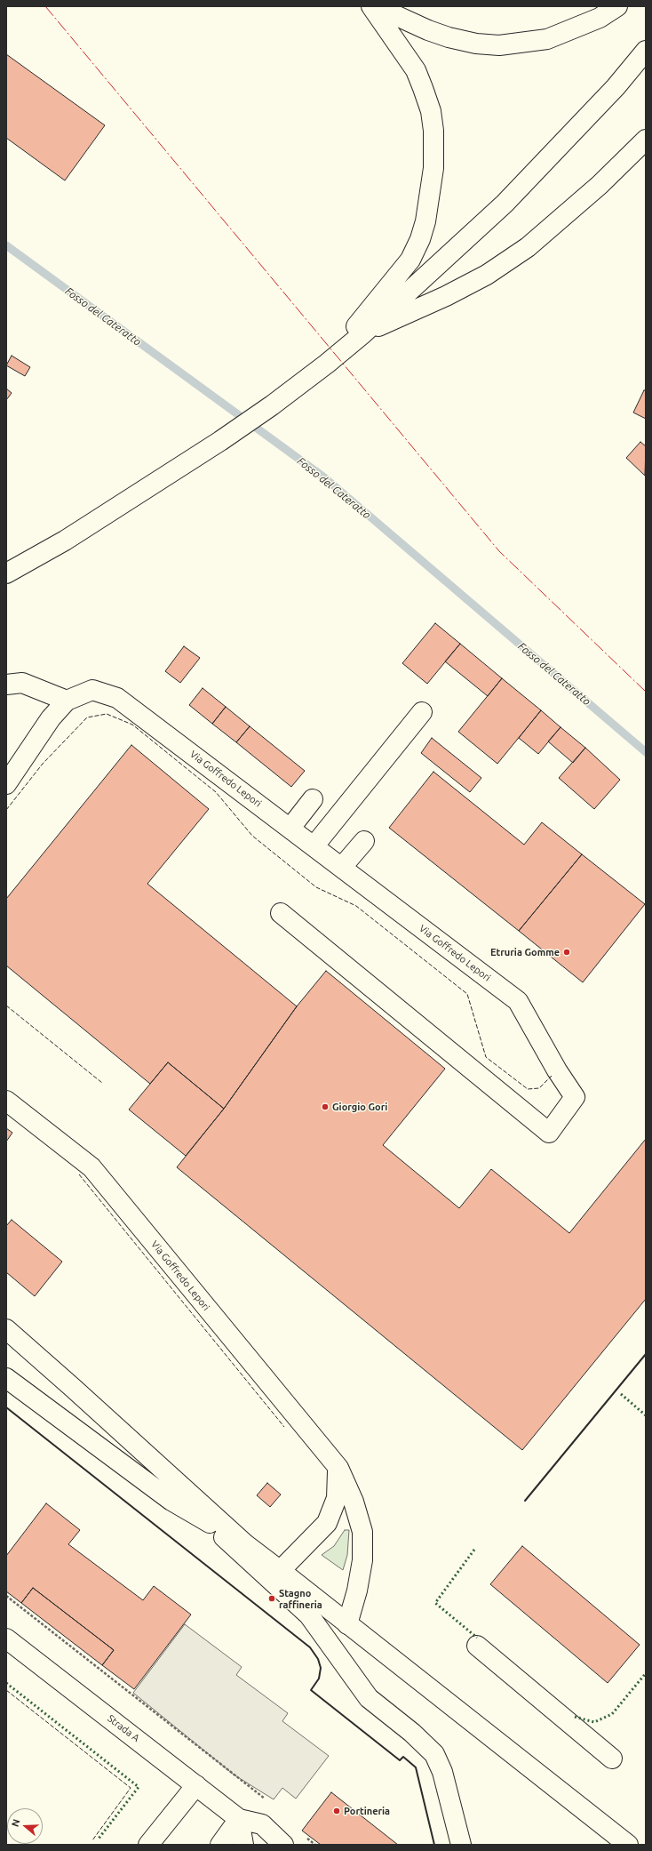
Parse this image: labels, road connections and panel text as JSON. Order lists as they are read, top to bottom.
{
  "streets": {
    "main road": ["Via Goffredo Lepori", "Strada A"]
  },
  "water": ["Fosso del Cateratto"],
  "places": [
    "Etruria Gomme",
    "Giorgio Gori",
    "Stagno raffineria",
    "Portineria"
  ],
  "north": "left"
}
